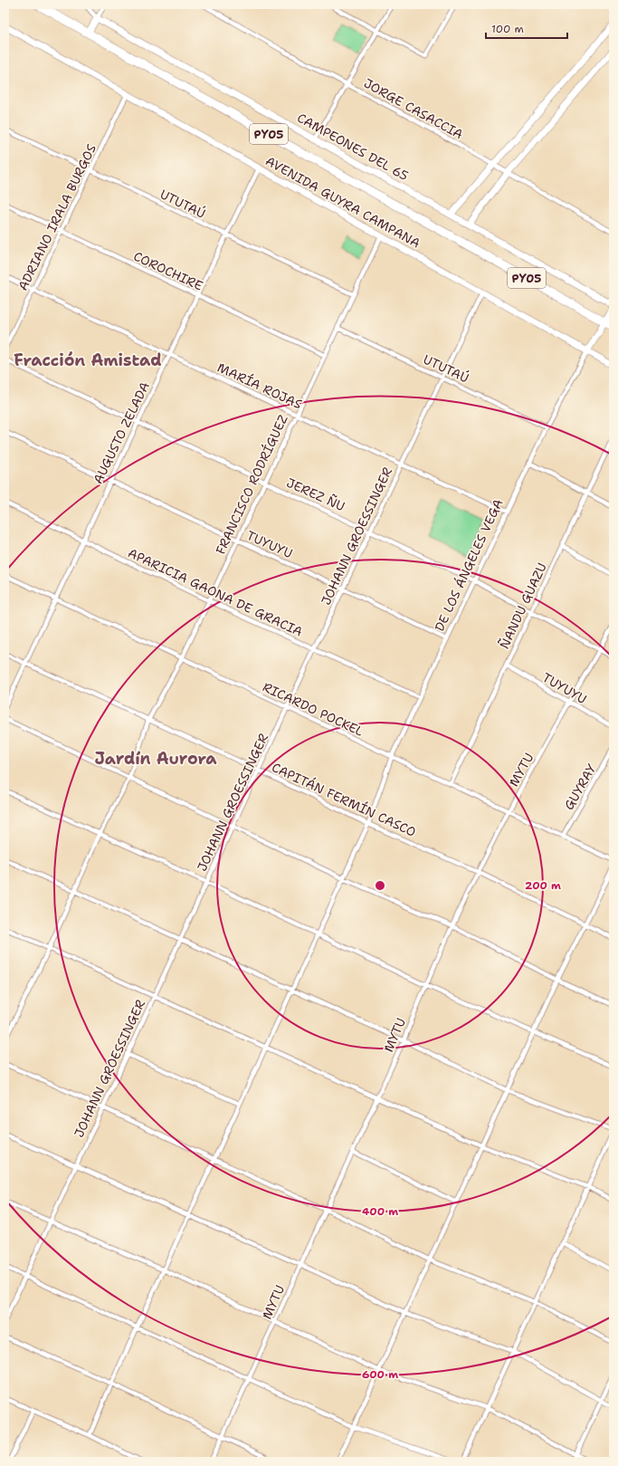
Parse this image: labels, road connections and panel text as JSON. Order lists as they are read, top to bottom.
{
  "streets": {
    "highway": ["PY05"],
    "main road": ["CAMPEONES DEL 65", "AVENIDA GUYRA CAMPANA", "DE LOS ÁNGELES VEGA"],
    "street": [
      "JORGE CASACCIA",
      "UTUTAÚ",
      "ADRIANO IRALA BURGOS",
      "COROCHIRE",
      "MARÍA ROJAS",
      "AUGUSTO ZELADA",
      "FRANCISCO RODRÍGUEZ",
      "JEREZ ÑU",
      "JOHANN GROESSINGER",
      "TUYUYU",
      "APARICIA GAONA DE GRACIA",
      "ÑANDU GUAZU",
      "RICARDO POCKEL",
      "MYTU",
      "GUYRAY",
      "CAPITÁN FERMÍN CASCO"
    ]
  },
  "crossings": [
    ["PY05", "DE LOS ÁNGELES VEGA"],
    ["CAMPEONES DEL 65", "DE LOS ÁNGELES VEGA"],
    ["AVENIDA GUYRA CAMPANA", "ADRIANO IRALA BURGOS"],
    ["AVENIDA GUYRA CAMPANA", "AUGUSTO ZELADA"],
    ["AVENIDA GUYRA CAMPANA", "FRANCISCO RODRÍGUEZ"],
    ["AVENIDA GUYRA CAMPANA", "JOHANN GROESSINGER"],
    ["AVENIDA GUYRA CAMPANA", "DE LOS ÁNGELES VEGA"],
    ["UTUTAÚ", "ADRIANO IRALA BURGOS"],
    ["UTUTAÚ", "AUGUSTO ZELADA"],
    ["UTUTAÚ", "FRANCISCO RODRÍGUEZ"],
    ["UTUTAÚ", "JOHANN GROESSINGER"],
    ["UTUTAÚ", "DE LOS ÁNGELES VEGA"],
    ["ADRIANO IRALA BURGOS", "COROCHIRE"],
    ["ADRIANO IRALA BURGOS", "MARÍA ROJAS"],
    ["COROCHIRE", "AUGUSTO ZELADA"],
    ["COROCHIRE", "FRANCISCO RODRÍGUEZ"],
    ["MARÍA ROJAS", "AUGUSTO ZELADA"],
    ["MARÍA ROJAS", "FRANCISCO RODRÍGUEZ"],
    ["MARÍA ROJAS", "JOHANN GROESSINGER"],
    ["MARÍA ROJAS", "DE LOS ÁNGELES VEGA"],
    ["AUGUSTO ZELADA", "JEREZ ÑU"],
    ["AUGUSTO ZELADA", "TUYUYU"],
    ["AUGUSTO ZELADA", "APARICIA GAONA DE GRACIA"],
    ["AUGUSTO ZELADA", "RICARDO POCKEL"],
    ["AUGUSTO ZELADA", "CAPITÁN FERMÍN CASCO"],
    ["FRANCISCO RODRÍGUEZ", "JEREZ ÑU"],
    ["FRANCISCO RODRÍGUEZ", "TUYUYU"],
    ["FRANCISCO RODRÍGUEZ", "APARICIA GAONA DE GRACIA"],
    ["FRANCISCO RODRÍGUEZ", "RICARDO POCKEL"],
    ["FRANCISCO RODRÍGUEZ", "CAPITÁN FERMÍN CASCO"],
    ["JEREZ ÑU", "JOHANN GROESSINGER"],
    ["JEREZ ÑU", "DE LOS ÁNGELES VEGA"],
    ["JEREZ ÑU", "ÑANDU GUAZU"],
    ["JEREZ ÑU", "MYTU"],
    ["JOHANN GROESSINGER", "TUYUYU"],
    ["JOHANN GROESSINGER", "APARICIA GAONA DE GRACIA"],
    ["JOHANN GROESSINGER", "RICARDO POCKEL"],
    ["JOHANN GROESSINGER", "CAPITÁN FERMÍN CASCO"],
    ["TUYUYU", "DE LOS ÁNGELES VEGA"],
    ["TUYUYU", "ÑANDU GUAZU"],
    ["TUYUYU", "MYTU"],
    ["DE LOS ÁNGELES VEGA", "APARICIA GAONA DE GRACIA"],
    ["DE LOS ÁNGELES VEGA", "RICARDO POCKEL"],
    ["DE LOS ÁNGELES VEGA", "CAPITÁN FERMÍN CASCO"],
    ["ÑANDU GUAZU", "RICARDO POCKEL"],
    ["RICARDO POCKEL", "MYTU"],
    ["RICARDO POCKEL", "GUYRAY"],
    ["MYTU", "CAPITÁN FERMÍN CASCO"]
  ],
  "districts": ["Fracción Amistad", "Jardín Aurora"],
  "scale_bar": "100 m",
  "rings": ["200 m", "400 m", "600 m"]
}
